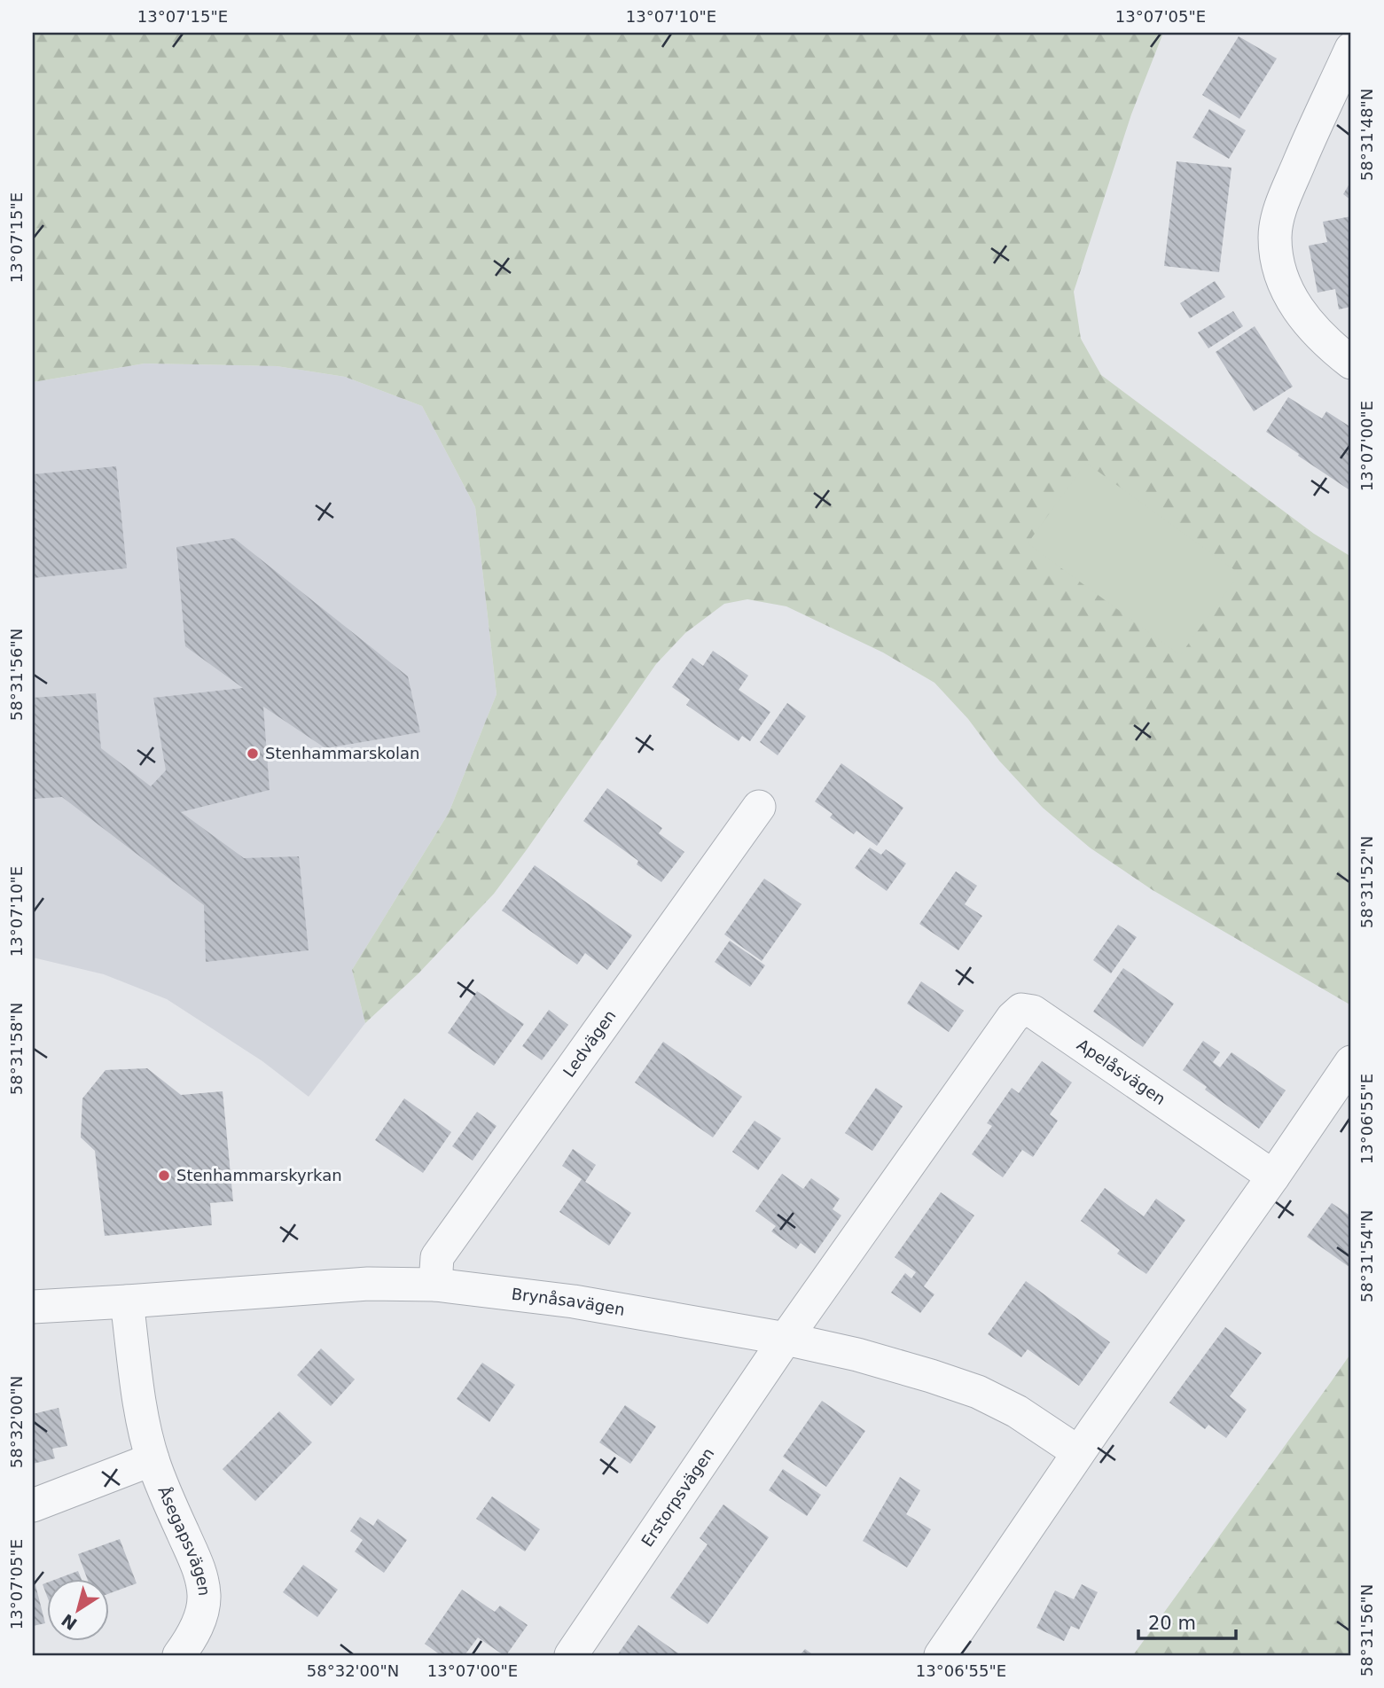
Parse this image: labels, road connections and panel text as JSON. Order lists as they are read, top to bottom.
{
  "streets": {
    "street": [
      "Ledvägen",
      "Apelåsvägen",
      "Brynåsavägen",
      "Erstorpsvägen",
      "Åsegapsvägen"
    ]
  },
  "crossings": [
    ["Ledvägen", "Brynåsavägen"],
    ["Apelåsvägen", "Brynåsavägen"],
    ["Apelåsvägen", "Erstorpsvägen"],
    ["Brynåsavägen", "Erstorpsvägen"],
    ["Brynåsavägen", "Åsegapsvägen"]
  ],
  "places": ["Stenhammarskolan", "Stenhammarskyrkan"],
  "scale_bar": "20 m",
  "north": "bottom left",
  "coordinates": [
    "13°07'15\"E",
    "13°07'10\"E",
    "13°07'05\"E",
    "58°31'48\"N",
    "13°07'00\"E",
    "58°31'56\"N",
    "58°31'52\"N",
    "58°31'58\"N",
    "13°06'55\"E",
    "58°31'54\"N",
    "58°32'00\"N"
  ]
}
